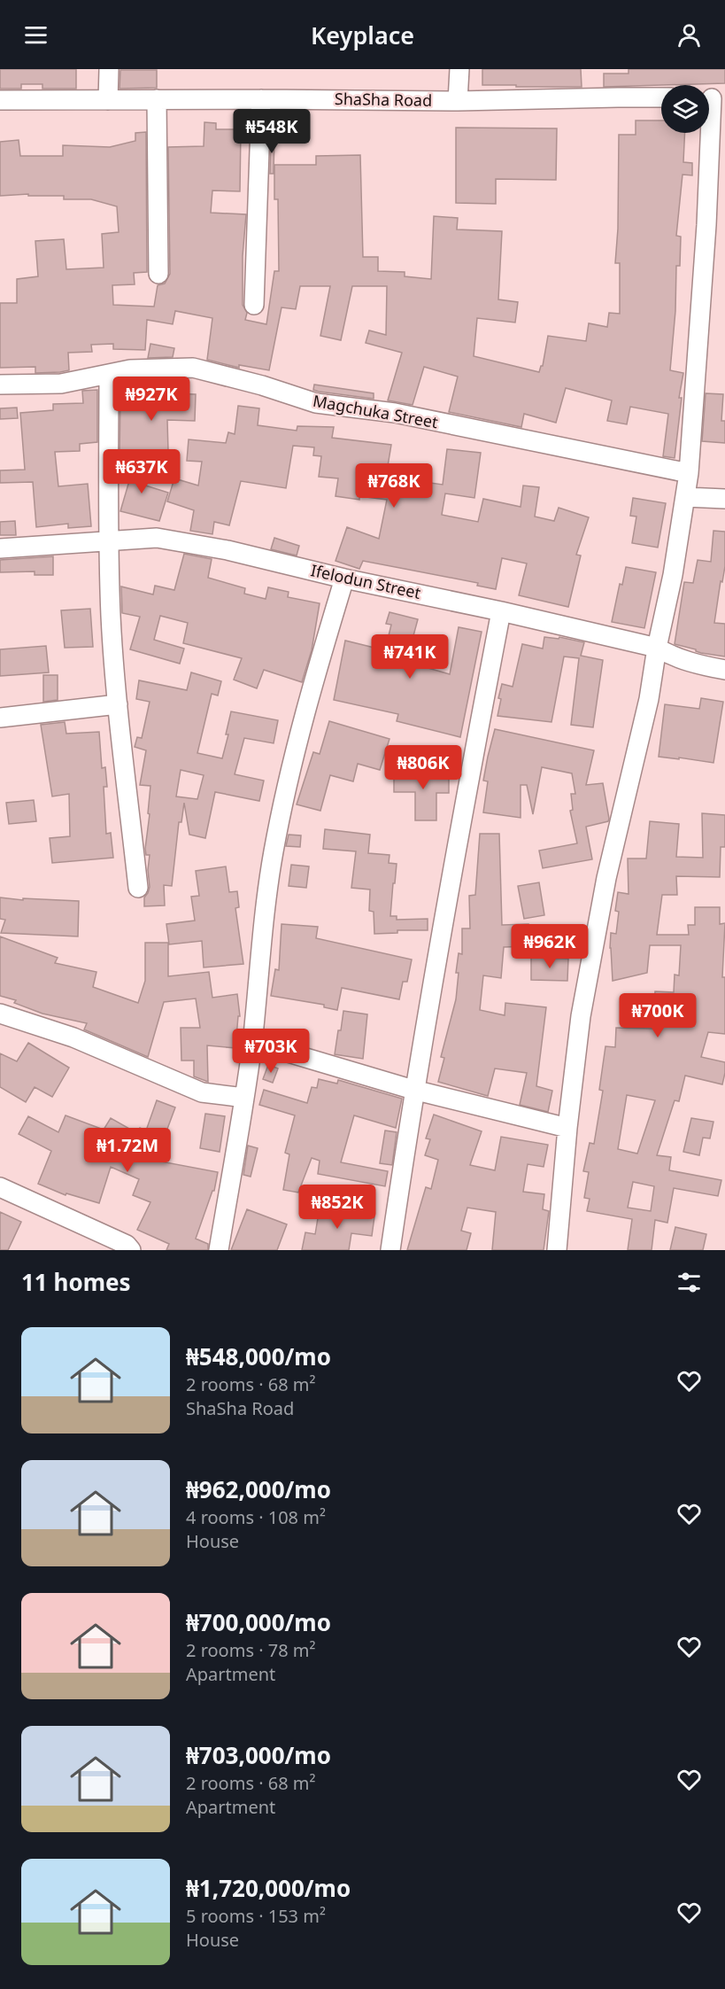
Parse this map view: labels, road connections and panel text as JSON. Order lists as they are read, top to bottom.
{
  "streets": {
    "street": ["ShaSha Road", "Magchuka Street", "Ifelodun Street"]
  },
  "page": {
    "header": "Keyplace",
    "price": [
      "₦548K",
      "₦927K",
      "₦637K",
      "₦768K",
      "₦741K",
      "₦806K",
      "₦962K",
      "₦700K",
      "₦703K",
      "₦1.72M",
      "₦852K"
    ],
    "heading": "11 homes",
    "list": [
      {
        "name": "₦548,000/mo",
        "note": "2 rooms · 68 m² · ShaSha Road"
      },
      {
        "name": "₦962,000/mo",
        "note": "4 rooms · 108 m² · House"
      },
      {
        "name": "₦700,000/mo",
        "note": "2 rooms · 78 m² · Apartment"
      },
      {
        "name": "₦703,000/mo",
        "note": "2 rooms · 68 m² · Apartment"
      },
      {
        "name": "₦1,720,000/mo",
        "note": "5 rooms · 153 m² · House"
      }
    ]
  }
}
